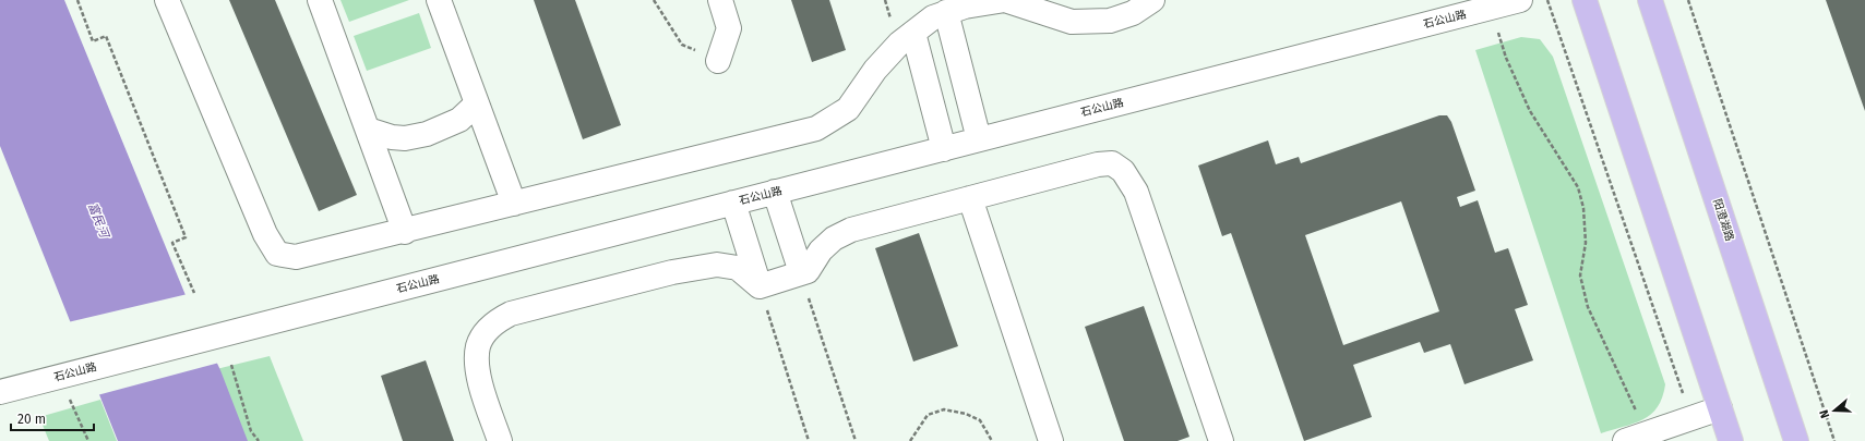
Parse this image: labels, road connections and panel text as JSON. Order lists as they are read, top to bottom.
{
  "streets": {
    "main road": ["阳澄湖路"],
    "street": ["石公山路"]
  },
  "water": ["富民河"],
  "scale_bar": "20 m",
  "north": "left"
}
